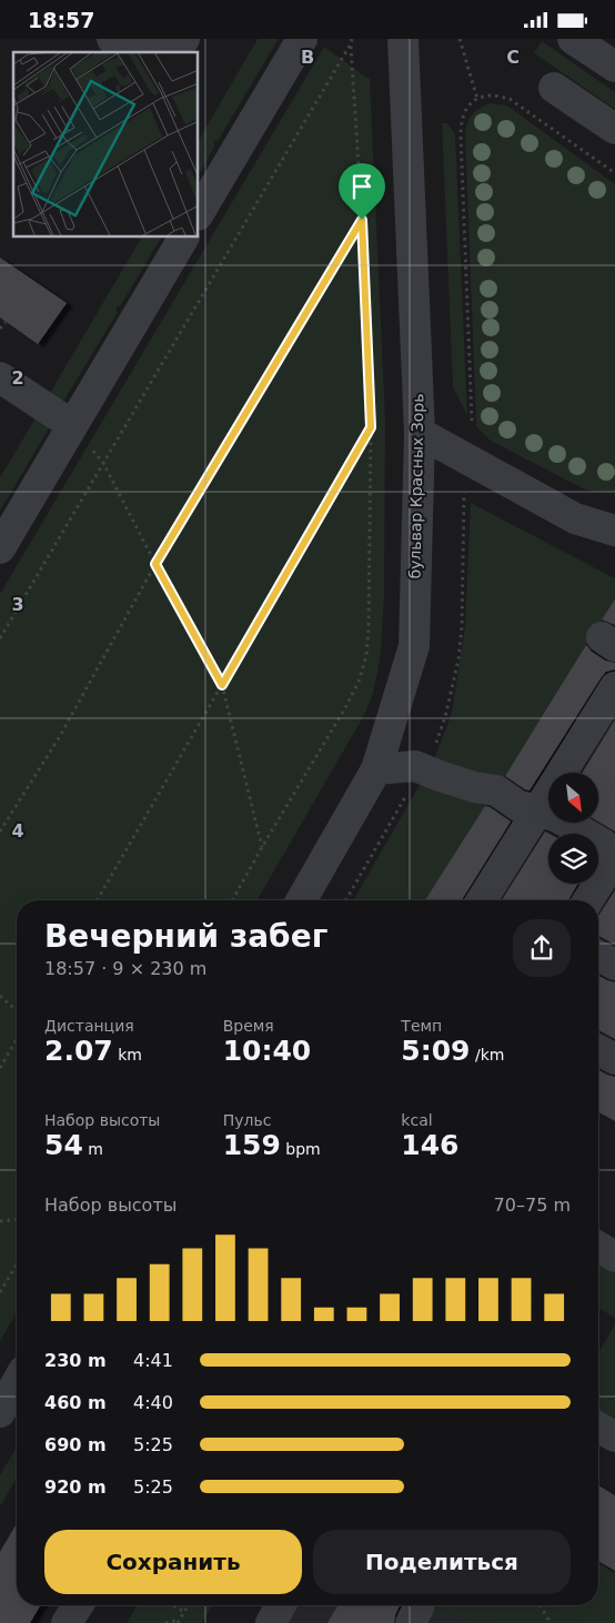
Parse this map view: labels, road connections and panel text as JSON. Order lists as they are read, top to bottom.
{
  "streets": {
    "street": ["бульвар Красных Зорь"]
  },
  "north": "bottom right",
  "page": {
    "status": "18:57",
    "heading": ["Вечерний забег", "18:57 · 9 × 230 m"],
    "stats": [
      ["Дистанция", "2.07 km"],
      ["Время", "10:40"],
      ["Темп", "5:09 /km"],
      ["Набор высоты", "54 m"],
      ["Пульс", "159 bpm"],
      ["kcal", "146"]
    ],
    "chart": ["Набор высоты", "70–75 m"],
    "list": [
      {
        "name": "230 m",
        "note": "4:41"
      },
      {
        "name": "460 m",
        "note": "4:40"
      },
      {
        "name": "690 m",
        "note": "5:25"
      },
      {
        "name": "920 m",
        "note": "5:25"
      }
    ],
    "buttons": ["Сохранить", "Поделиться"]
  },
  "grid": {
    "columns": ["B", "C"],
    "rows": ["2", "3", "4"]
  }
}
